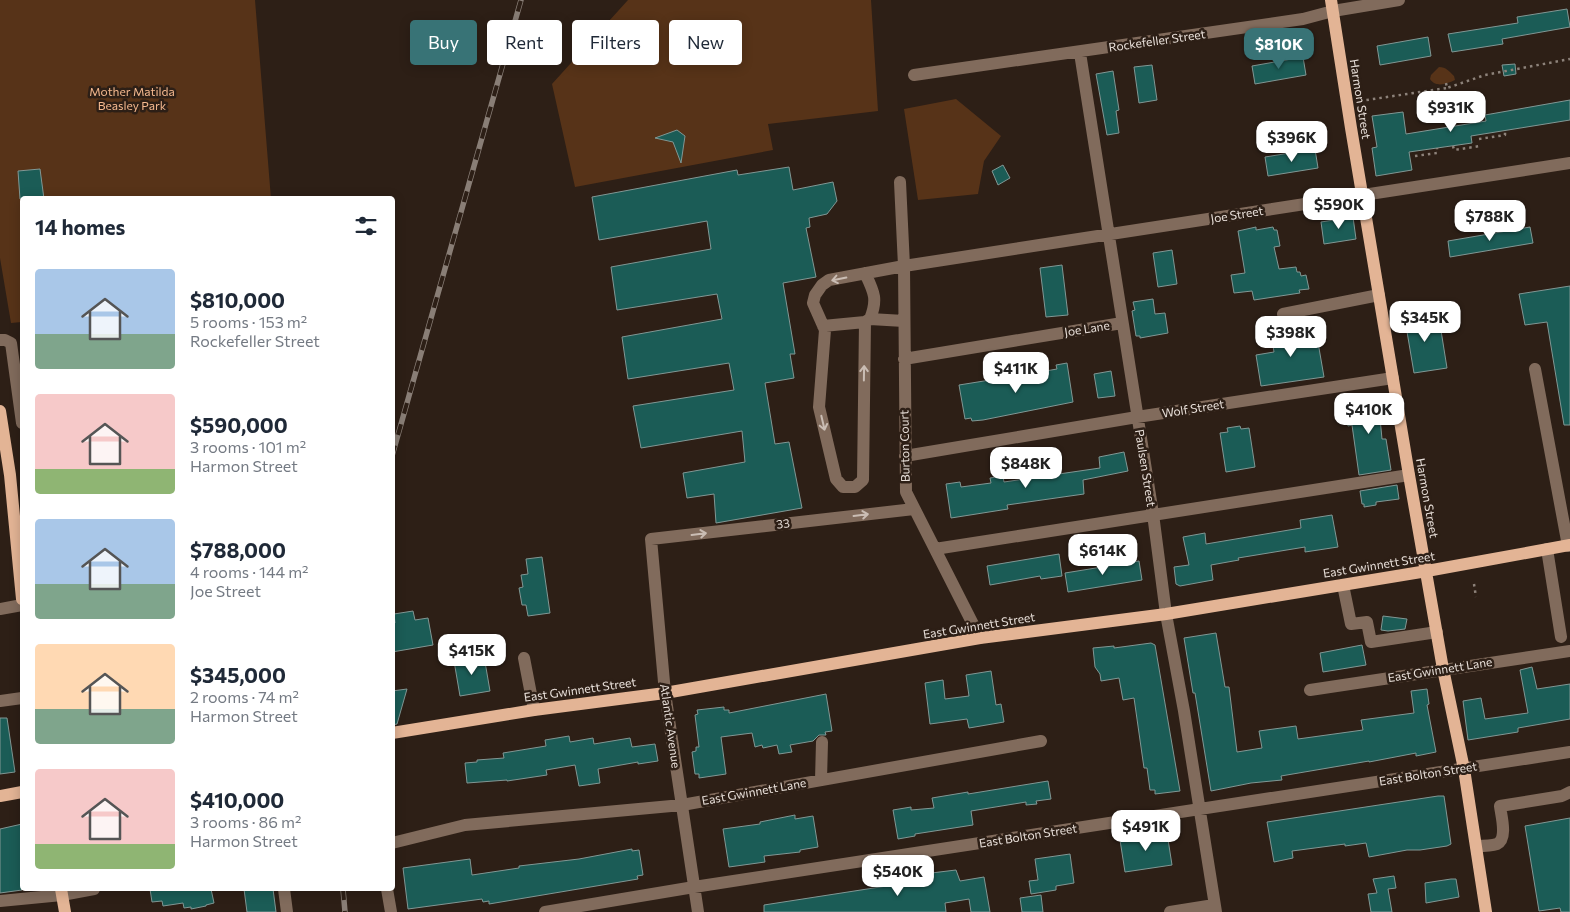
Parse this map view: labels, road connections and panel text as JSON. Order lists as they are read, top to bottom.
{
  "streets": {
    "main road": ["Harmon Street", "East Gwinnett Street"],
    "street": [
      "Rockefeller Street",
      "Joe Street",
      "Joe Lane",
      "Wolf Street",
      "Burton Court",
      "Paulsen Street",
      "33",
      "East Gwinnett Lane",
      "Atlantic Avenue",
      "East Bolton Street"
    ]
  },
  "crossings": [
    ["Rockefeller Street", "Harmon Street"],
    ["Rockefeller Street", "Paulsen Street"],
    ["Harmon Street", "Joe Street"],
    ["Harmon Street", "Wolf Street"],
    ["Harmon Street", "East Gwinnett Street"],
    ["Harmon Street", "East Gwinnett Lane"],
    ["Harmon Street", "East Bolton Street"],
    ["Joe Street", "Burton Court"],
    ["Joe Street", "Paulsen Street"],
    ["Joe Lane", "Burton Court"],
    ["Joe Lane", "Paulsen Street"],
    ["Wolf Street", "Burton Court"],
    ["Wolf Street", "Paulsen Street"],
    ["Burton Court", "33"],
    ["Burton Court", "East Gwinnett Street"],
    ["Paulsen Street", "East Gwinnett Street"],
    ["Paulsen Street", "East Bolton Street"],
    ["33", "Atlantic Avenue"],
    ["East Gwinnett Street", "Atlantic Avenue"],
    ["East Gwinnett Lane", "Atlantic Avenue"],
    ["Atlantic Avenue", "East Bolton Street"]
  ],
  "one_way": ["33"],
  "parks": ["Mother Matilda Beasley Park"],
  "page": {
    "chip": [
      "Buy",
      "Rent",
      "Filters",
      "New"
    ],
    "price": [
      "$810K",
      "$931K",
      "$396K",
      "$590K",
      "$788K",
      "$345K",
      "$398K",
      "$411K",
      "$410K",
      "$848K",
      "$614K",
      "$415K",
      "$491K",
      "$540K"
    ],
    "heading": "14 homes",
    "list": [
      {
        "name": "$810,000",
        "note": "5 rooms · 153 m² · Rockefeller Street"
      },
      {
        "name": "$590,000",
        "note": "3 rooms · 101 m² · Harmon Street"
      },
      {
        "name": "$788,000",
        "note": "4 rooms · 144 m² · Joe Street"
      },
      {
        "name": "$345,000",
        "note": "2 rooms · 74 m² · Harmon Street"
      },
      {
        "name": "$410,000",
        "note": "3 rooms · 86 m² · Harmon Street"
      }
    ]
  }
}
